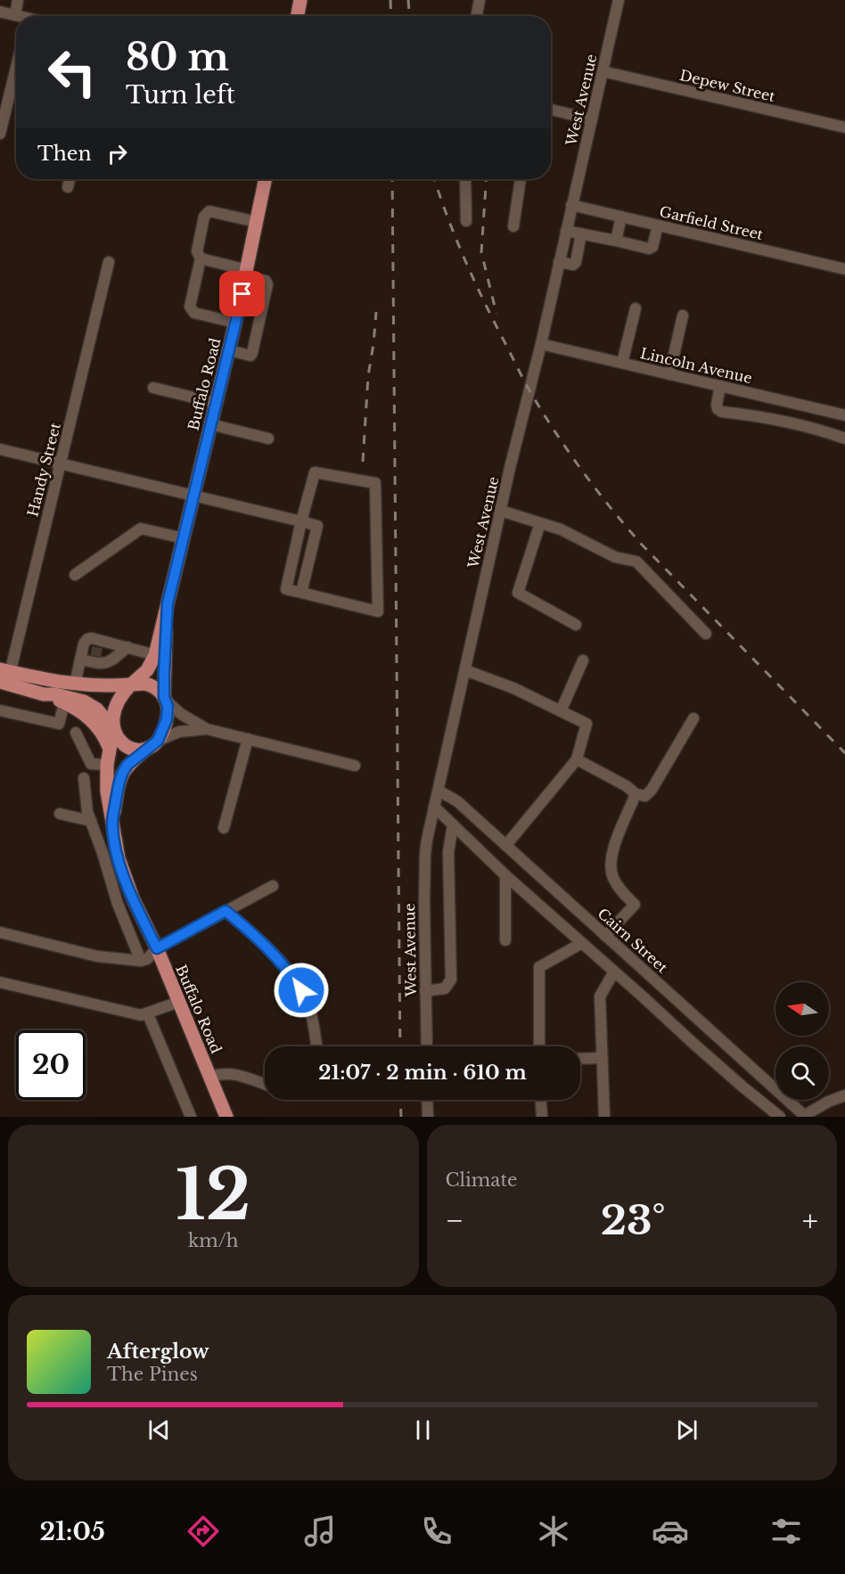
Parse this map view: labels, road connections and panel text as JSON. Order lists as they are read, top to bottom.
{
  "streets": {
    "main road": ["Buffalo Road"],
    "street": [
      "Depew Street",
      "West Avenue",
      "Garfield Street",
      "Lincoln Avenue",
      "Handy Street",
      "Cairn Street"
    ]
  },
  "crossings": [
    ["Depew Street", "West Avenue"],
    ["West Avenue", "Garfield Street"],
    ["West Avenue", "Lincoln Avenue"],
    ["West Avenue", "Cairn Street"]
  ],
  "north": "left",
  "page": {
    "turn": ["80 m", "Turn left"],
    "then": "Then",
    "limit": "20",
    "trip": "21:07 · 2 min · 610 m",
    "tile": [
      ["12", "km/h"],
      "Climate"
    ],
    "heat": ["−", "23°", "+"],
    "song": ["Afterglow", "The Pines"],
    "tabs": "21:05"
  }
}
